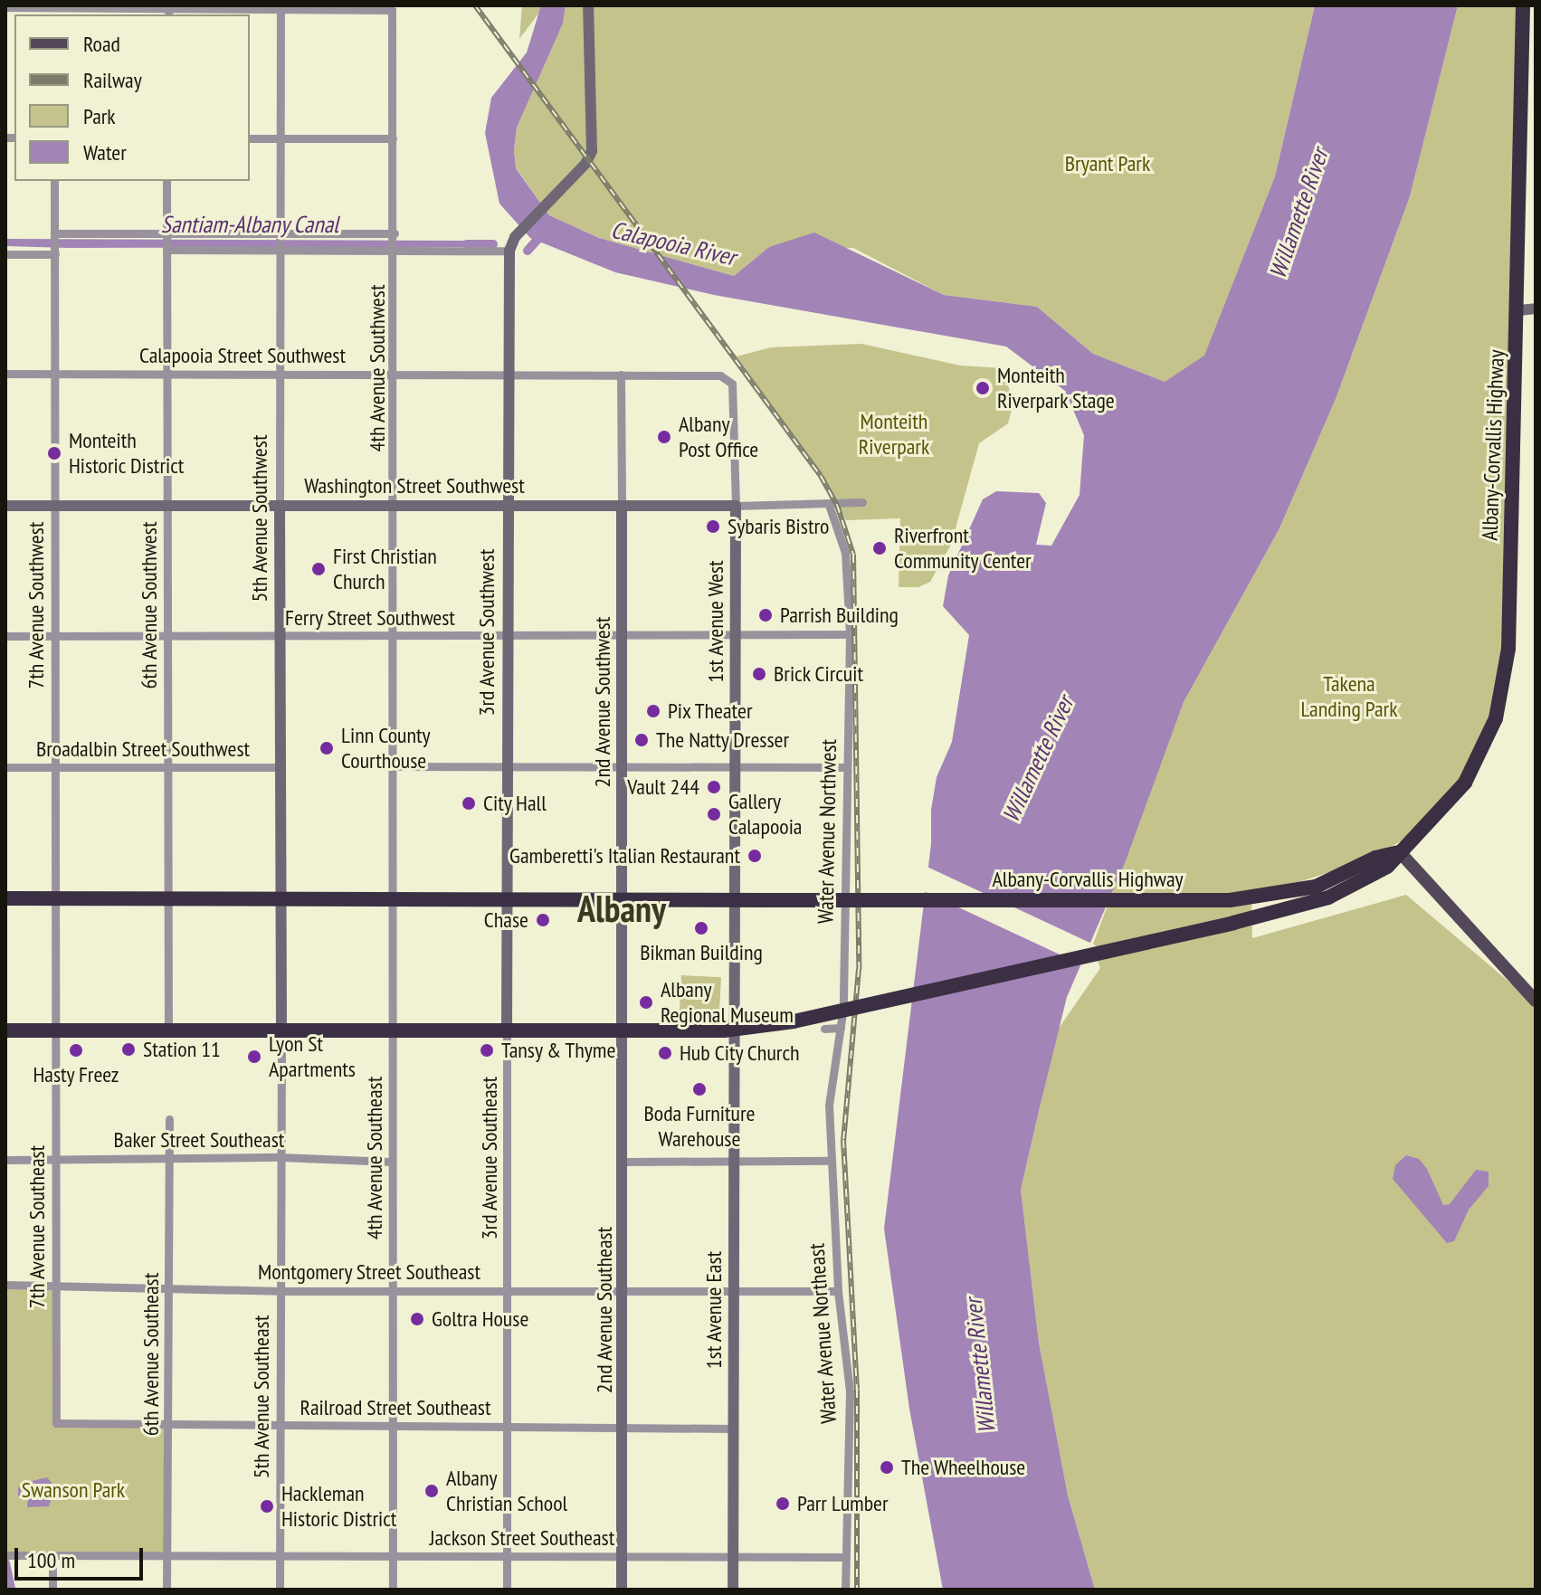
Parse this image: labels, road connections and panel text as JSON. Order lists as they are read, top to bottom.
{
  "streets": {
    "highway": ["Albany-Corvallis Highway"],
    "street": [
      "Calapooia Street Southwest",
      "4th Avenue Southwest",
      "Washington Street Southwest",
      "5th Avenue Southwest",
      "7th Avenue Southwest",
      "6th Avenue Southwest",
      "Ferry Street Southwest",
      "1st Avenue West",
      "3rd Avenue Southwest",
      "2nd Avenue Southwest",
      "Broadalbin Street Southwest",
      "Water Avenue Northwest",
      "Baker Street Southeast",
      "4th Avenue Southeast",
      "3rd Avenue Southeast",
      "7th Avenue Southeast",
      "Montgomery Street Southeast",
      "2nd Avenue Southeast",
      "1st Avenue East",
      "Water Avenue Northeast",
      "6th Avenue Southeast",
      "5th Avenue Southeast",
      "Railroad Street Southeast",
      "Jackson Street Southeast"
    ]
  },
  "crossings": [
    ["Calapooia Street Southwest", "4th Avenue Southwest"],
    ["Calapooia Street Southwest", "5th Avenue Southwest"],
    ["Calapooia Street Southwest", "7th Avenue Southwest"],
    ["Calapooia Street Southwest", "6th Avenue Southwest"],
    ["Calapooia Street Southwest", "1st Avenue West"],
    ["Calapooia Street Southwest", "3rd Avenue Southwest"],
    ["Calapooia Street Southwest", "2nd Avenue Southwest"],
    ["4th Avenue Southwest", "Albany-Corvallis Highway"],
    ["4th Avenue Southwest", "Washington Street Southwest"],
    ["4th Avenue Southwest", "5th Avenue Southwest"],
    ["4th Avenue Southwest", "Ferry Street Southwest"],
    ["4th Avenue Southwest", "4th Avenue Southeast"],
    ["Albany-Corvallis Highway", "5th Avenue Southwest"],
    ["Albany-Corvallis Highway", "7th Avenue Southwest"],
    ["Albany-Corvallis Highway", "6th Avenue Southwest"],
    ["Albany-Corvallis Highway", "1st Avenue West"],
    ["Albany-Corvallis Highway", "3rd Avenue Southwest"],
    ["Albany-Corvallis Highway", "2nd Avenue Southwest"],
    ["Albany-Corvallis Highway", "4th Avenue Southeast"],
    ["Albany-Corvallis Highway", "3rd Avenue Southeast"],
    ["Albany-Corvallis Highway", "7th Avenue Southeast"],
    ["Albany-Corvallis Highway", "2nd Avenue Southeast"],
    ["Albany-Corvallis Highway", "1st Avenue East"],
    ["Albany-Corvallis Highway", "5th Avenue Southeast"],
    ["Washington Street Southwest", "5th Avenue Southwest"],
    ["Washington Street Southwest", "7th Avenue Southwest"],
    ["Washington Street Southwest", "6th Avenue Southwest"],
    ["Washington Street Southwest", "1st Avenue West"],
    ["Washington Street Southwest", "3rd Avenue Southwest"],
    ["Washington Street Southwest", "2nd Avenue Southwest"],
    ["5th Avenue Southwest", "Ferry Street Southwest"],
    ["5th Avenue Southwest", "Broadalbin Street Southwest"],
    ["5th Avenue Southwest", "5th Avenue Southeast"],
    ["7th Avenue Southwest", "Ferry Street Southwest"],
    ["7th Avenue Southwest", "Broadalbin Street Southwest"],
    ["7th Avenue Southwest", "7th Avenue Southeast"],
    ["6th Avenue Southwest", "Ferry Street Southwest"],
    ["6th Avenue Southwest", "Broadalbin Street Southwest"],
    ["Ferry Street Southwest", "1st Avenue West"],
    ["Ferry Street Southwest", "3rd Avenue Southwest"],
    ["Ferry Street Southwest", "2nd Avenue Southwest"],
    ["Ferry Street Southwest", "Water Avenue Northwest"],
    ["1st Avenue West", "1st Avenue East"],
    ["3rd Avenue Southwest", "3rd Avenue Southeast"],
    ["2nd Avenue Southwest", "2nd Avenue Southeast"],
    ["Water Avenue Northwest", "Water Avenue Northeast"],
    ["Baker Street Southeast", "4th Avenue Southeast"],
    ["Baker Street Southeast", "7th Avenue Southeast"],
    ["Baker Street Southeast", "6th Avenue Southeast"],
    ["Baker Street Southeast", "5th Avenue Southeast"],
    ["4th Avenue Southeast", "Montgomery Street Southeast"],
    ["4th Avenue Southeast", "Railroad Street Southeast"],
    ["4th Avenue Southeast", "Jackson Street Southeast"],
    ["3rd Avenue Southeast", "Montgomery Street Southeast"],
    ["3rd Avenue Southeast", "Railroad Street Southeast"],
    ["3rd Avenue Southeast", "Jackson Street Southeast"],
    ["7th Avenue Southeast", "Montgomery Street Southeast"],
    ["7th Avenue Southeast", "Railroad Street Southeast"],
    ["Montgomery Street Southeast", "2nd Avenue Southeast"],
    ["Montgomery Street Southeast", "1st Avenue East"],
    ["Montgomery Street Southeast", "Water Avenue Northeast"],
    ["Montgomery Street Southeast", "6th Avenue Southeast"],
    ["Montgomery Street Southeast", "5th Avenue Southeast"],
    ["2nd Avenue Southeast", "Railroad Street Southeast"],
    ["2nd Avenue Southeast", "Jackson Street Southeast"],
    ["1st Avenue East", "Railroad Street Southeast"],
    ["1st Avenue East", "Jackson Street Southeast"],
    ["Water Avenue Northeast", "Jackson Street Southeast"],
    ["6th Avenue Southeast", "Railroad Street Southeast"],
    ["6th Avenue Southeast", "Jackson Street Southeast"],
    ["5th Avenue Southeast", "Railroad Street Southeast"],
    ["5th Avenue Southeast", "Jackson Street Southeast"]
  ],
  "districts": ["Albany"],
  "water": ["Willamette River", "Santiam-Albany Canal", "Calapooia River"],
  "parks": [
    "Bryant Park",
    "Monteith Riverpark",
    "Takena Landing Park",
    "Swanson Park"
  ],
  "places": [
    "Monteith Riverpark Stage",
    "Albany Post Office",
    "Monteith Historic District",
    "Sybaris Bistro",
    "Riverfront Community Center",
    "First Christian Church",
    "Parrish Building",
    "Brick Circuit",
    "Pix Theater",
    "The Natty Dresser",
    "Linn County Courthouse",
    "Vault 244",
    "City Hall",
    "Gallery Calapooia",
    "Gamberetti's Italian Restaurant",
    "Chase",
    "Bikman Building",
    "Albany Regional Museum",
    "Station 11",
    "Hasty Freez",
    "Tansy & Thyme",
    "Hub City Church",
    "Lyon St Apartments",
    "Boda Furniture Warehouse",
    "Goltra House",
    "The Wheelhouse",
    "Albany Christian School",
    "Parr Lumber",
    "Hackleman Historic District"
  ],
  "legend": [
    "Road",
    "Railway",
    "Park",
    "Water"
  ],
  "scale_bar": "100 m"
}
